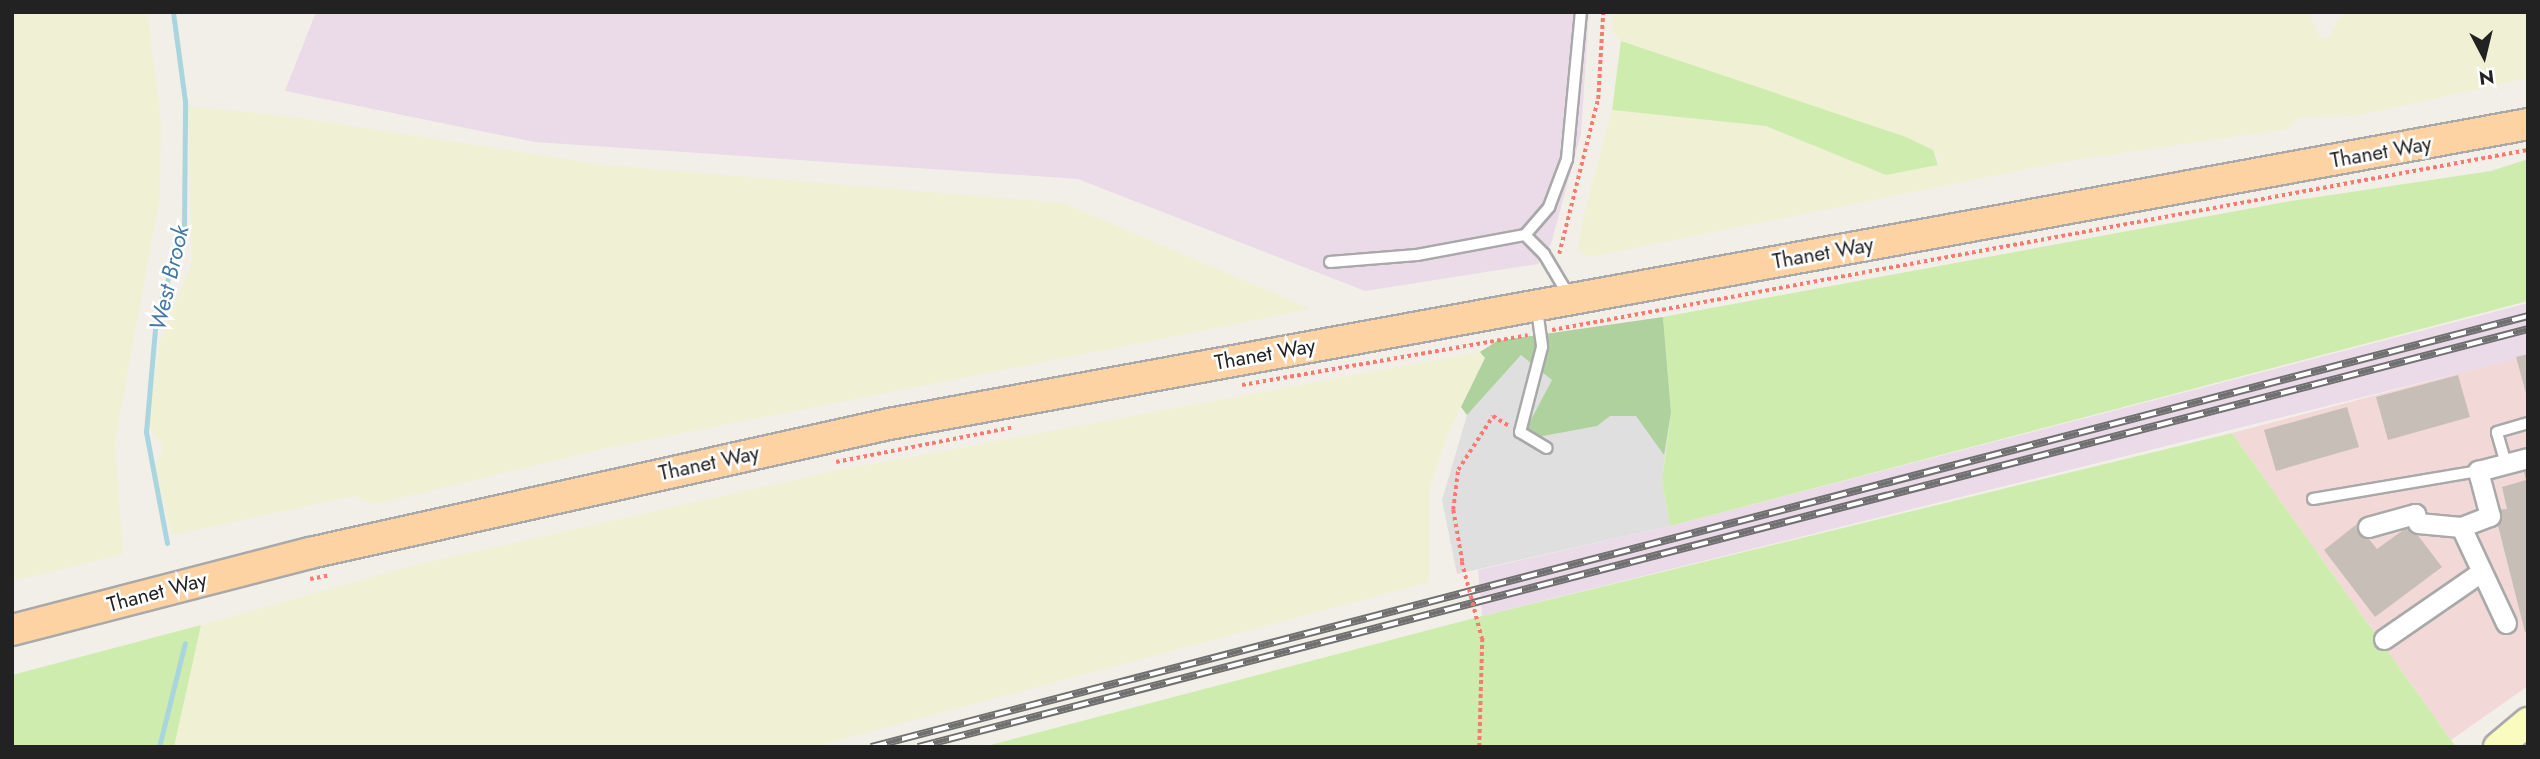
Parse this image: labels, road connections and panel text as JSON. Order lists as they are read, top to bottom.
{
  "streets": {
    "main road": ["Thanet Way"]
  },
  "water": ["West Brook"],
  "north": "bottom"
}
